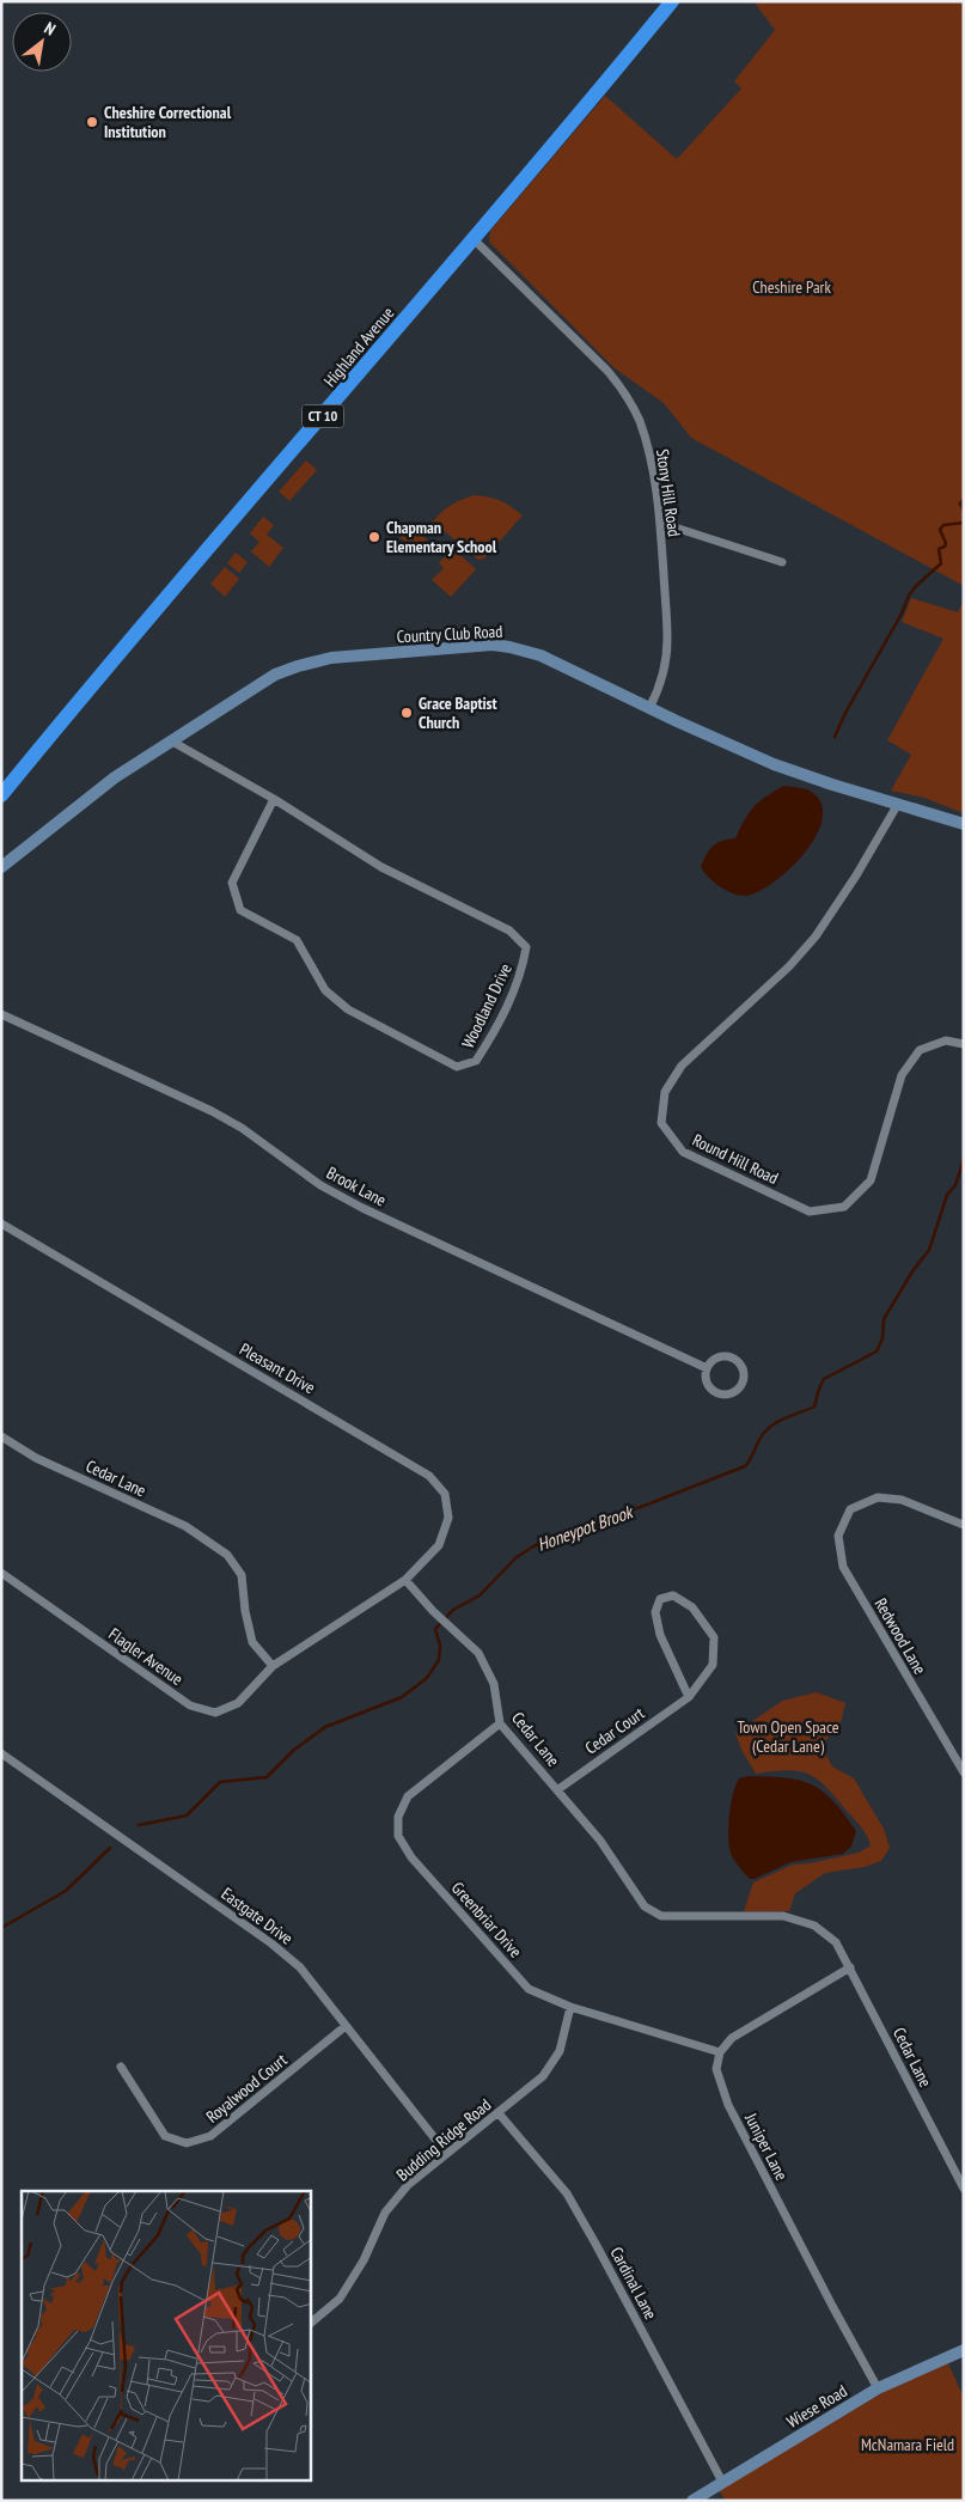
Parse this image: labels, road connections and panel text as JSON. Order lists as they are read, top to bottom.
{
  "streets": {
    "highway": ["Highland Avenue", "CT 10"],
    "street": [
      "Stony Hill Road",
      "Country Club Road",
      "Woodland Drive",
      "Round Hill Road",
      "Brook Lane",
      "Pleasant Drive",
      "Cedar Lane",
      "Redwood Lane",
      "Flagler Avenue",
      "Cedar Court",
      "Eastgate Drive",
      "Greenbriar Drive",
      "Royalwood Court",
      "Budding Ridge Road",
      "Juniper Lane",
      "Cardinal Lane",
      "Wiese Road"
    ]
  },
  "crossings": [
    ["Highland Avenue", "Stony Hill Road"],
    ["Stony Hill Road", "Country Club Road"],
    ["Country Club Road", "Woodland Drive"],
    ["Country Club Road", "Round Hill Road"],
    ["Pleasant Drive", "Cedar Lane"],
    ["Cedar Lane", "Flagler Avenue"],
    ["Cedar Lane", "Cedar Court"],
    ["Cedar Lane", "Greenbriar Drive"],
    ["Eastgate Drive", "Royalwood Court"],
    ["Eastgate Drive", "Budding Ridge Road"],
    ["Greenbriar Drive", "Budding Ridge Road"],
    ["Greenbriar Drive", "Juniper Lane"],
    ["Budding Ridge Road", "Cardinal Lane"],
    ["Juniper Lane", "Wiese Road"],
    ["Cardinal Lane", "Wiese Road"]
  ],
  "water": ["Honeypot Brook"],
  "parks": ["Cheshire Park", "Town Open Space (Cedar Lane)", "McNamara Field"],
  "places": ["Cheshire Correctional Institution", "Chapman Elementary School", "Grace Baptist Church"],
  "north": "top right"
}
